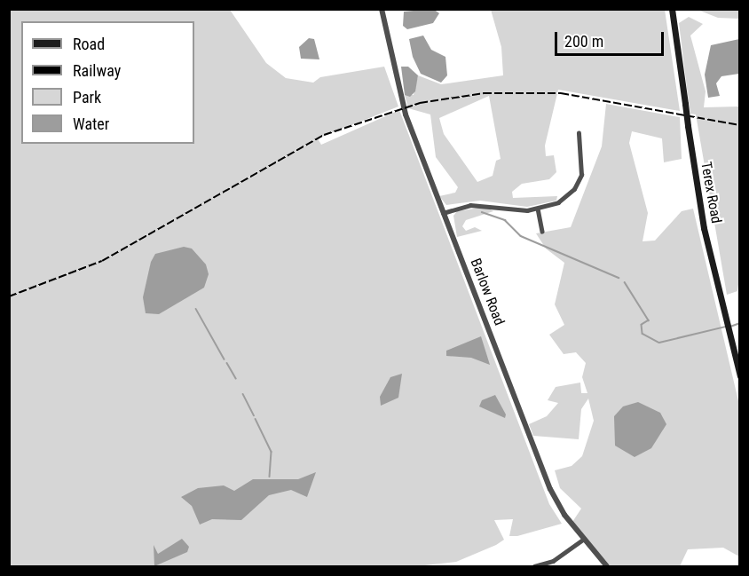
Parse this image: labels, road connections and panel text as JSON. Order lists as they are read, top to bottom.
{
  "streets": {
    "main road": ["Terex Road"],
    "street": ["Barlow Road"]
  },
  "legend": [
    "Road",
    "Railway",
    "Park",
    "Water"
  ],
  "scale_bar": "200 m"
}
